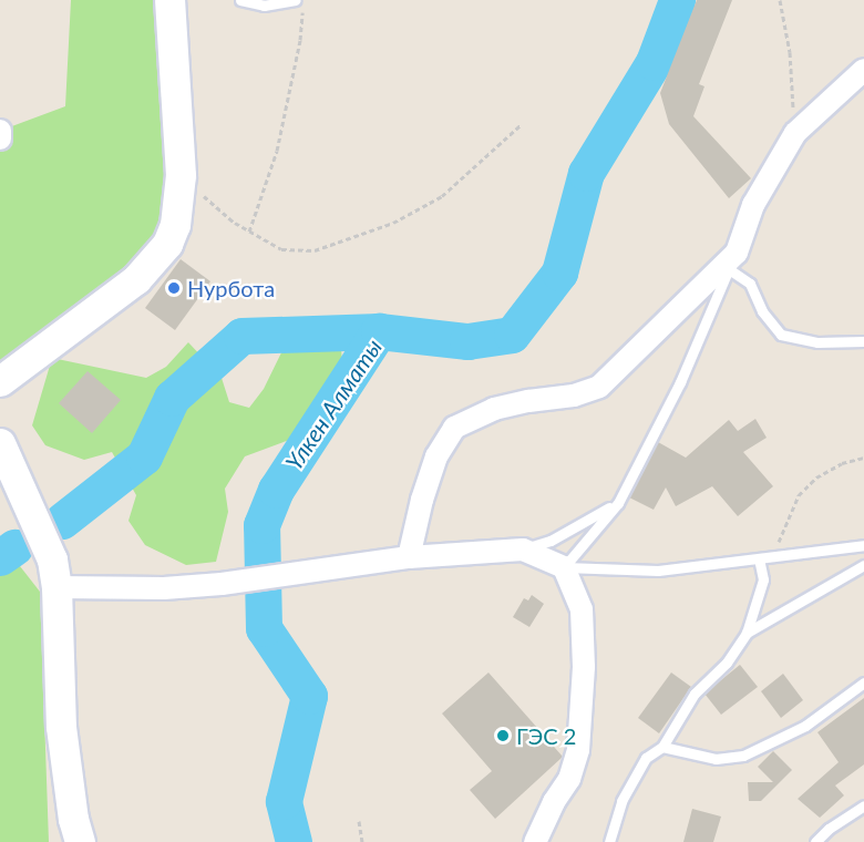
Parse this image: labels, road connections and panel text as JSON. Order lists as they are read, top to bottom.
{
  "water": ["Үлкен Алматы"],
  "places": ["Нурбота", "ГЭС 2"]
}
